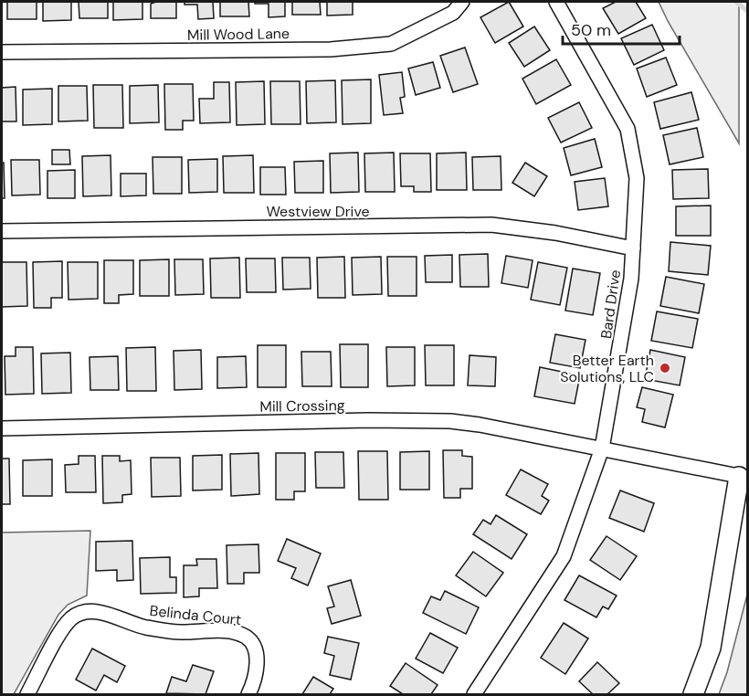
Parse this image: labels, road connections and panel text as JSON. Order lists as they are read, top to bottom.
{
  "streets": {
    "street": [
      "Mill Wood Lane",
      "Westview Drive",
      "Bard Drive",
      "Mill Crossing",
      "Belinda Court"
    ]
  },
  "crossings": [
    ["Westview Drive", "Bard Drive"],
    ["Bard Drive", "Mill Crossing"]
  ],
  "places": ["Better Earth Solutions, LLC"],
  "scale_bar": "50 m"
}
